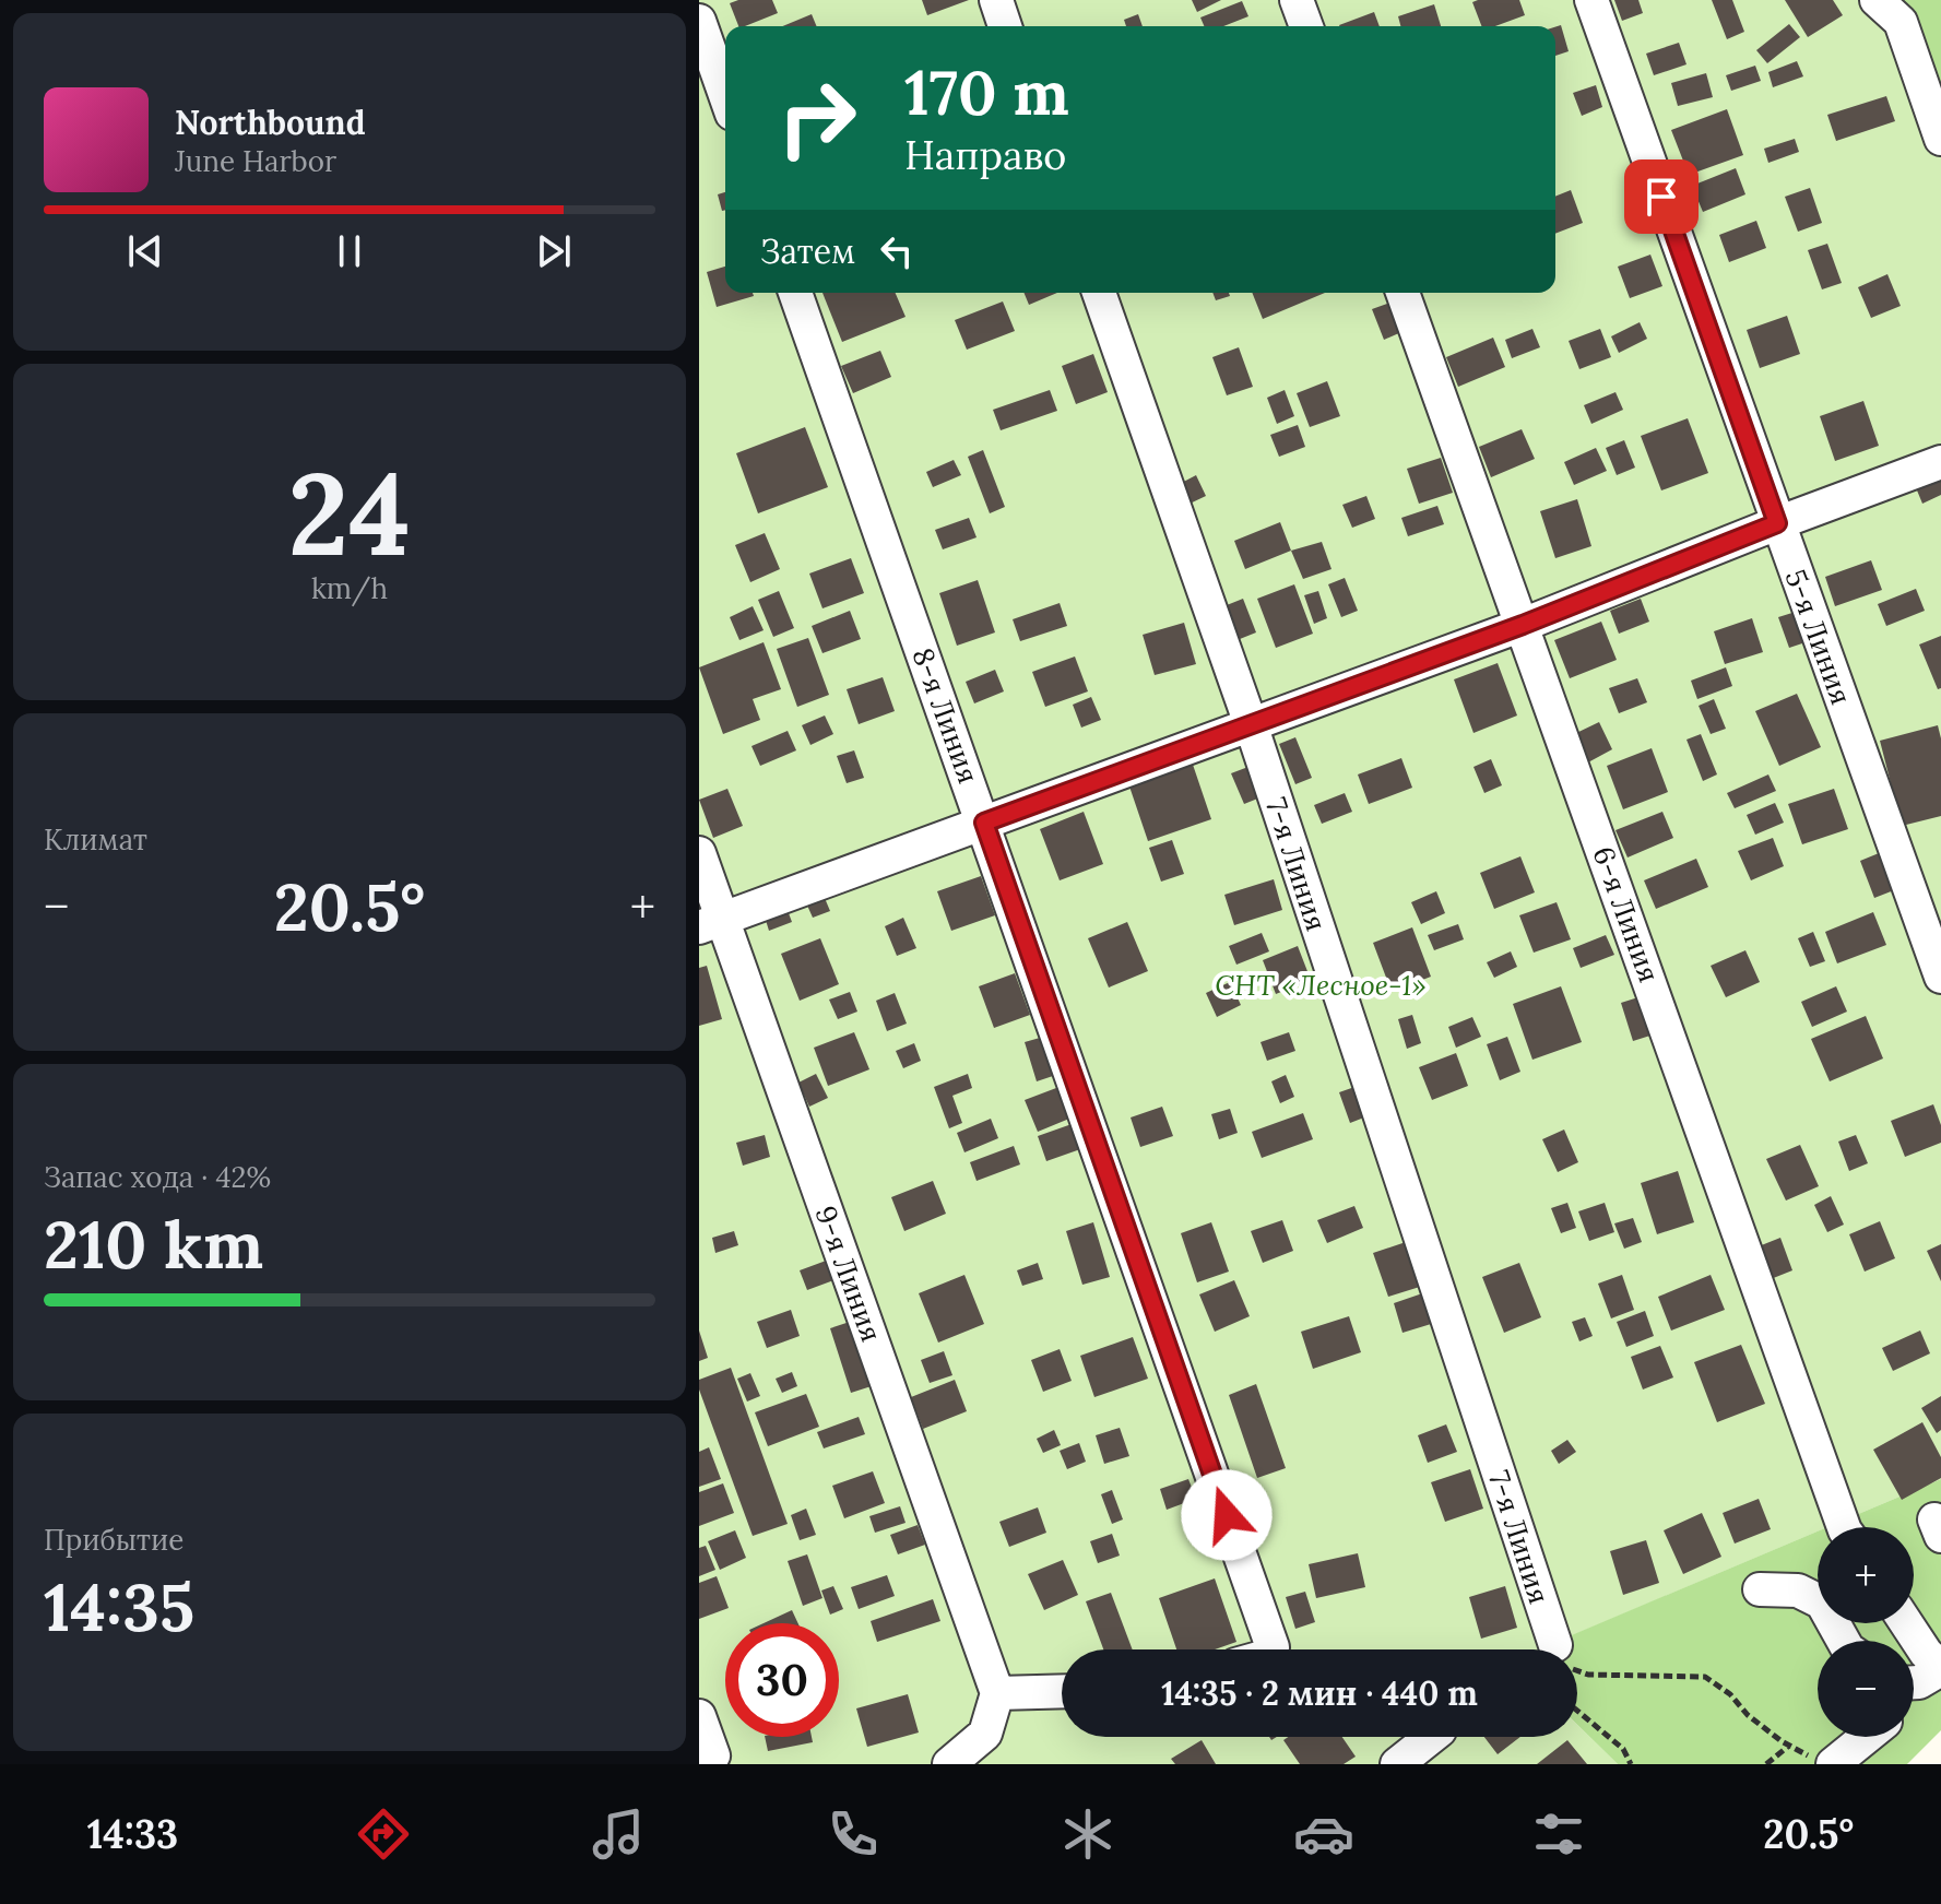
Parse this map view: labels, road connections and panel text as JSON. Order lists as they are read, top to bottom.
{
  "streets": {
    "street": [
      "5-я Линия",
      "8-я Линия",
      "7-я Линия",
      "6-я Линия",
      "9-я Линия"
    ]
  },
  "parks": ["СНТ «Лесное-1»"],
  "page": {
    "turn": ["170 m", "Направо"],
    "song": ["Northbound", "June Harbor"],
    "then": "Затем",
    "tile": [
      ["24", "km/h"],
      "Климат",
      ["Запас хода · 42%", "210 km"],
      ["Прибытие", "14:35"]
    ],
    "heat": ["−", "20.5°", "+"],
    "map_buttons": ["+", "−"],
    "limit": "30",
    "trip": "14:35 · 2 мин · 440 m",
    "tabs": ["14:33", "20.5°"]
  }
}
